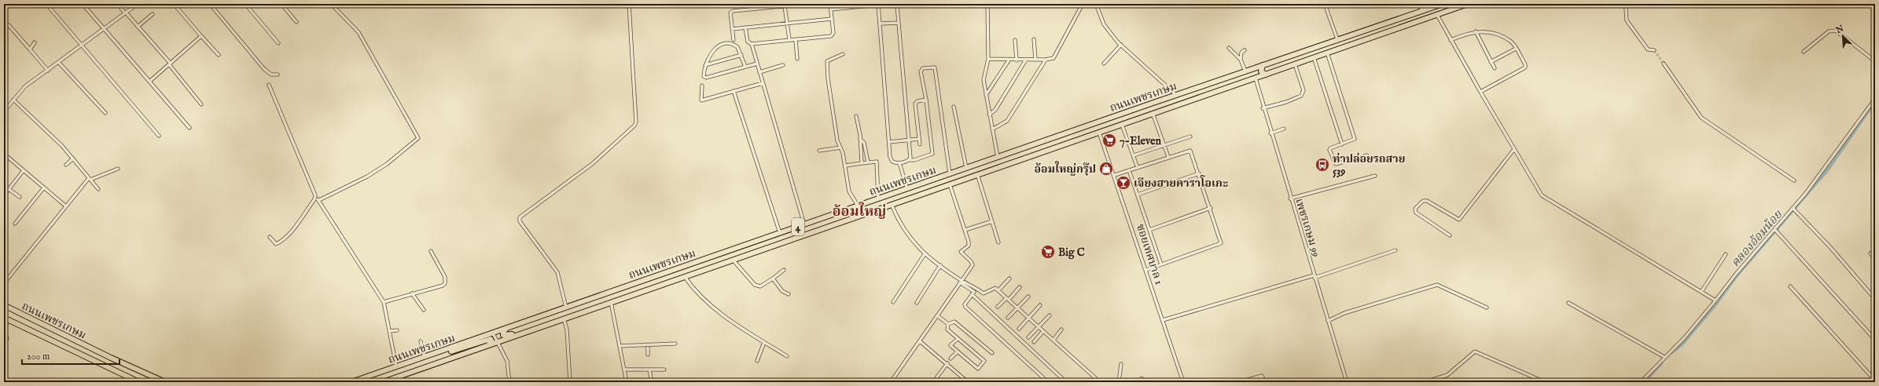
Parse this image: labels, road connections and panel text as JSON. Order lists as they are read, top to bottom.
{
  "streets": {
    "main road": ["ถนนเพชรเกษม", "4"],
    "street": ["เพชรเกษม 99", "ซอยเทศบาล 1"]
  },
  "crossings": [
    ["ถนนเพชรเกษม", "เพชรเกษม 99"],
    ["ถนนเพชรเกษม", "ซอยเทศบาล 1"]
  ],
  "districts": ["อ้อมใหญ่"],
  "water": ["คลองอ้อมน้อย"],
  "places": {
    "supermarket": ["7-Eleven", "Big C"],
    "bus stop": ["ท่าปล่อยรถสาย 539"],
    "shop": ["อ้อมใหญ่กรุ๊ป"],
    "bar": ["เจียงฮายคาราโอเกะ"]
  },
  "scale_bar": "200 m",
  "north": "top left"
}
